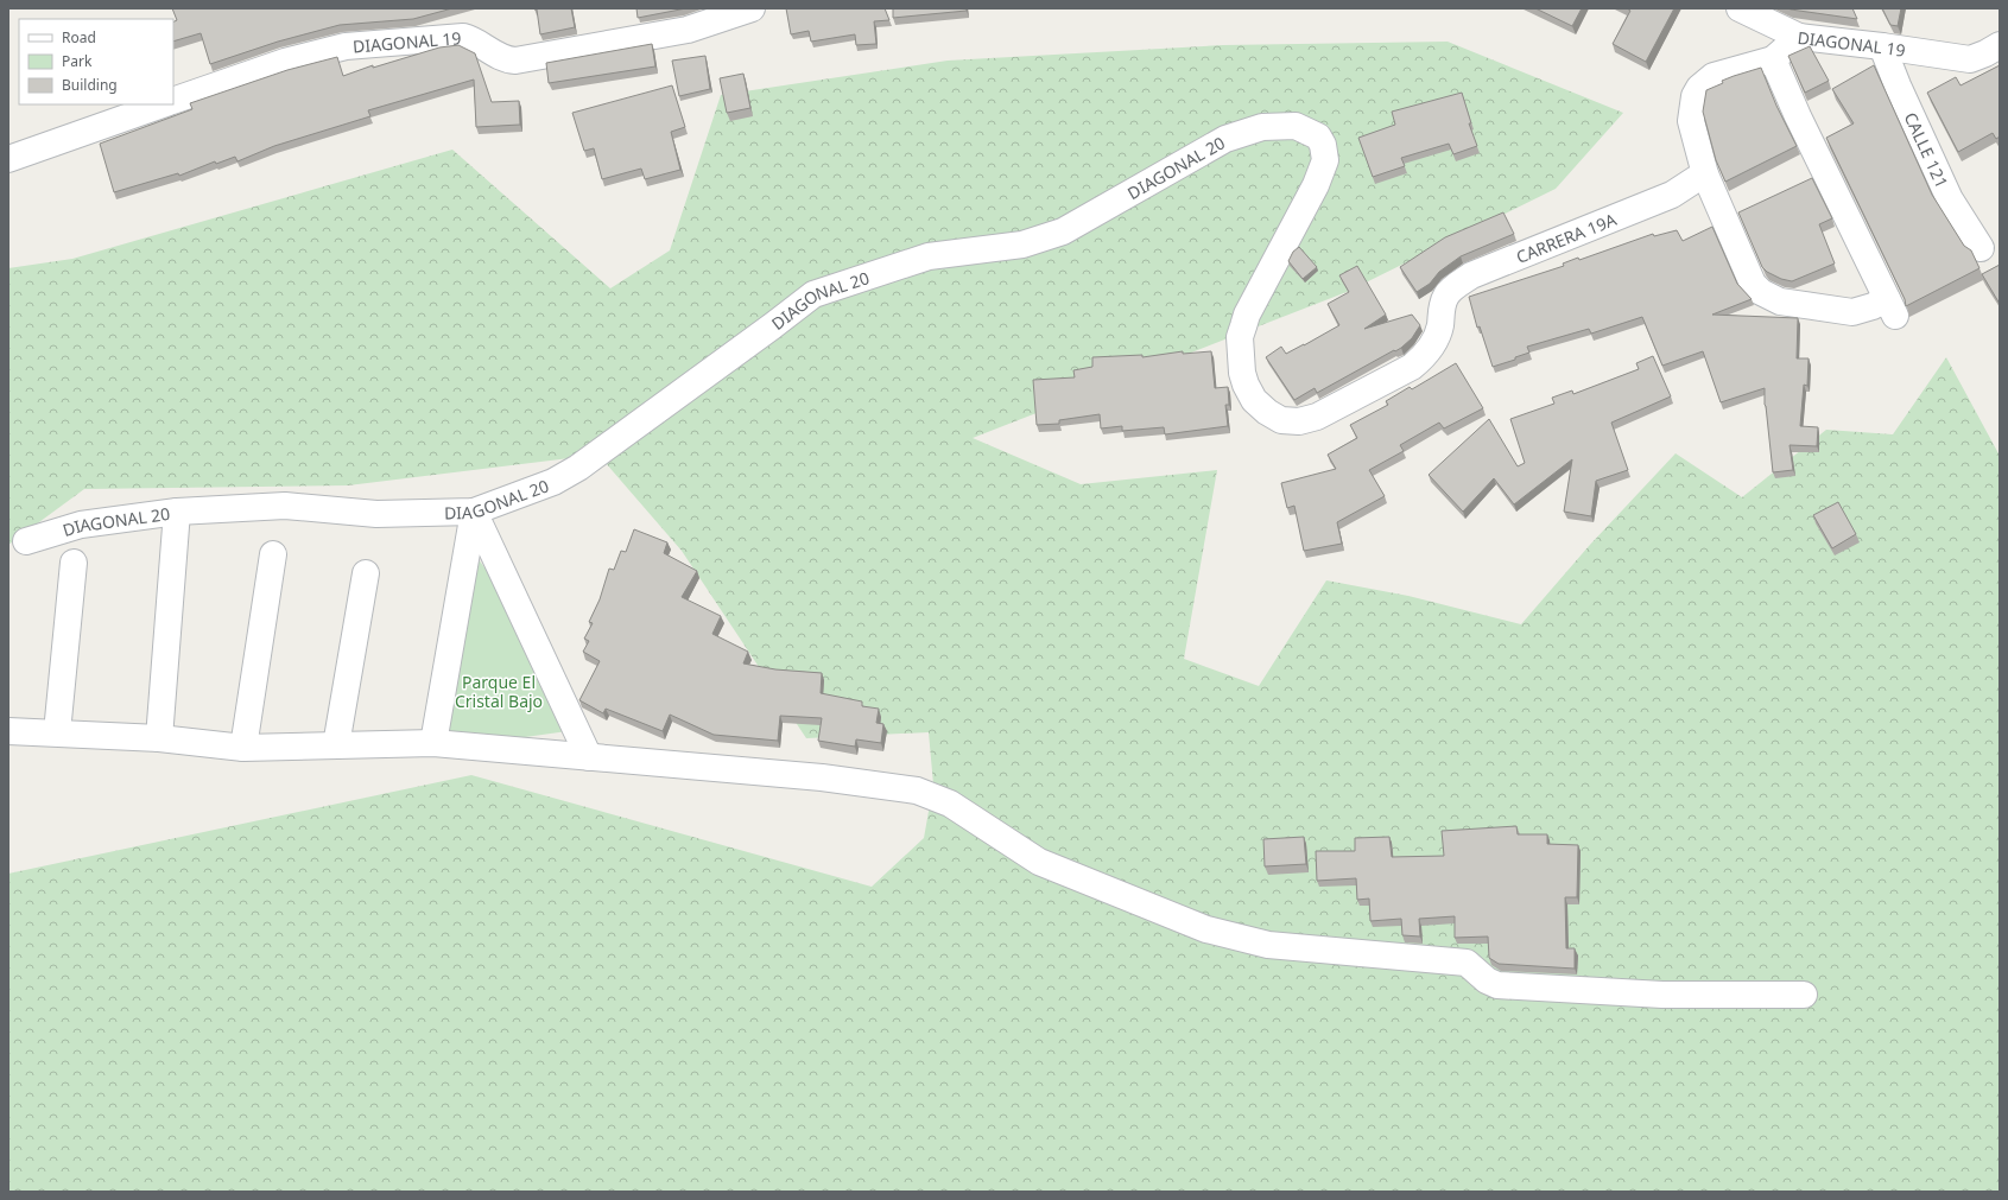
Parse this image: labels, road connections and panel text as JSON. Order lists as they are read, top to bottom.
{
  "streets": {
    "street": [
      "DIAGONAL 19",
      "CALLE 121",
      "DIAGONAL 20",
      "CARRERA 19A"
    ]
  },
  "crossings": [
    ["DIAGONAL 19", "CALLE 121"],
    ["DIAGONAL 20", "CARRERA 19A"]
  ],
  "parks": ["Parque El Cristal Bajo"],
  "legend": ["Road", "Park", "Building"]
}
